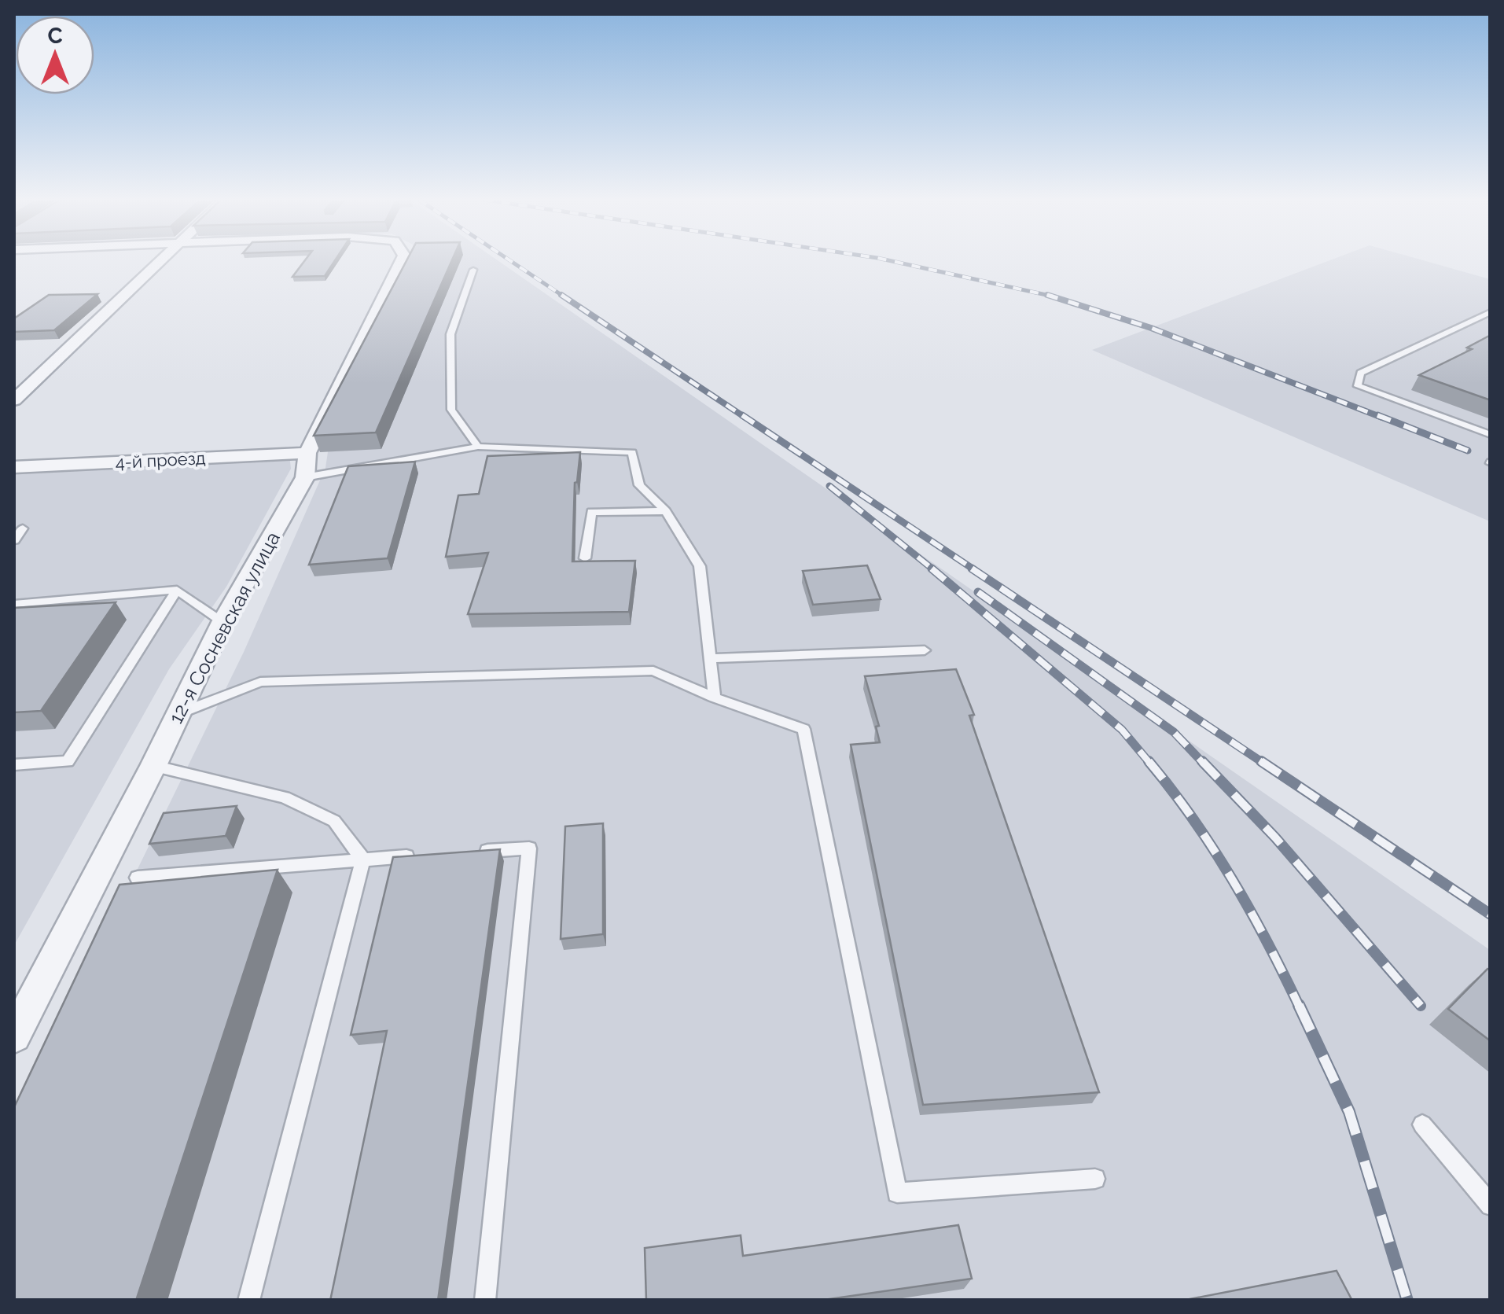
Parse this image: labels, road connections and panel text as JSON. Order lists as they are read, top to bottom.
{
  "streets": {
    "street": ["4-й проезд", "12-я Сосневская улица"]
  },
  "crossings": [
    ["4-й проезд", "12-я Сосневская улица"]
  ],
  "north": "top"
}
